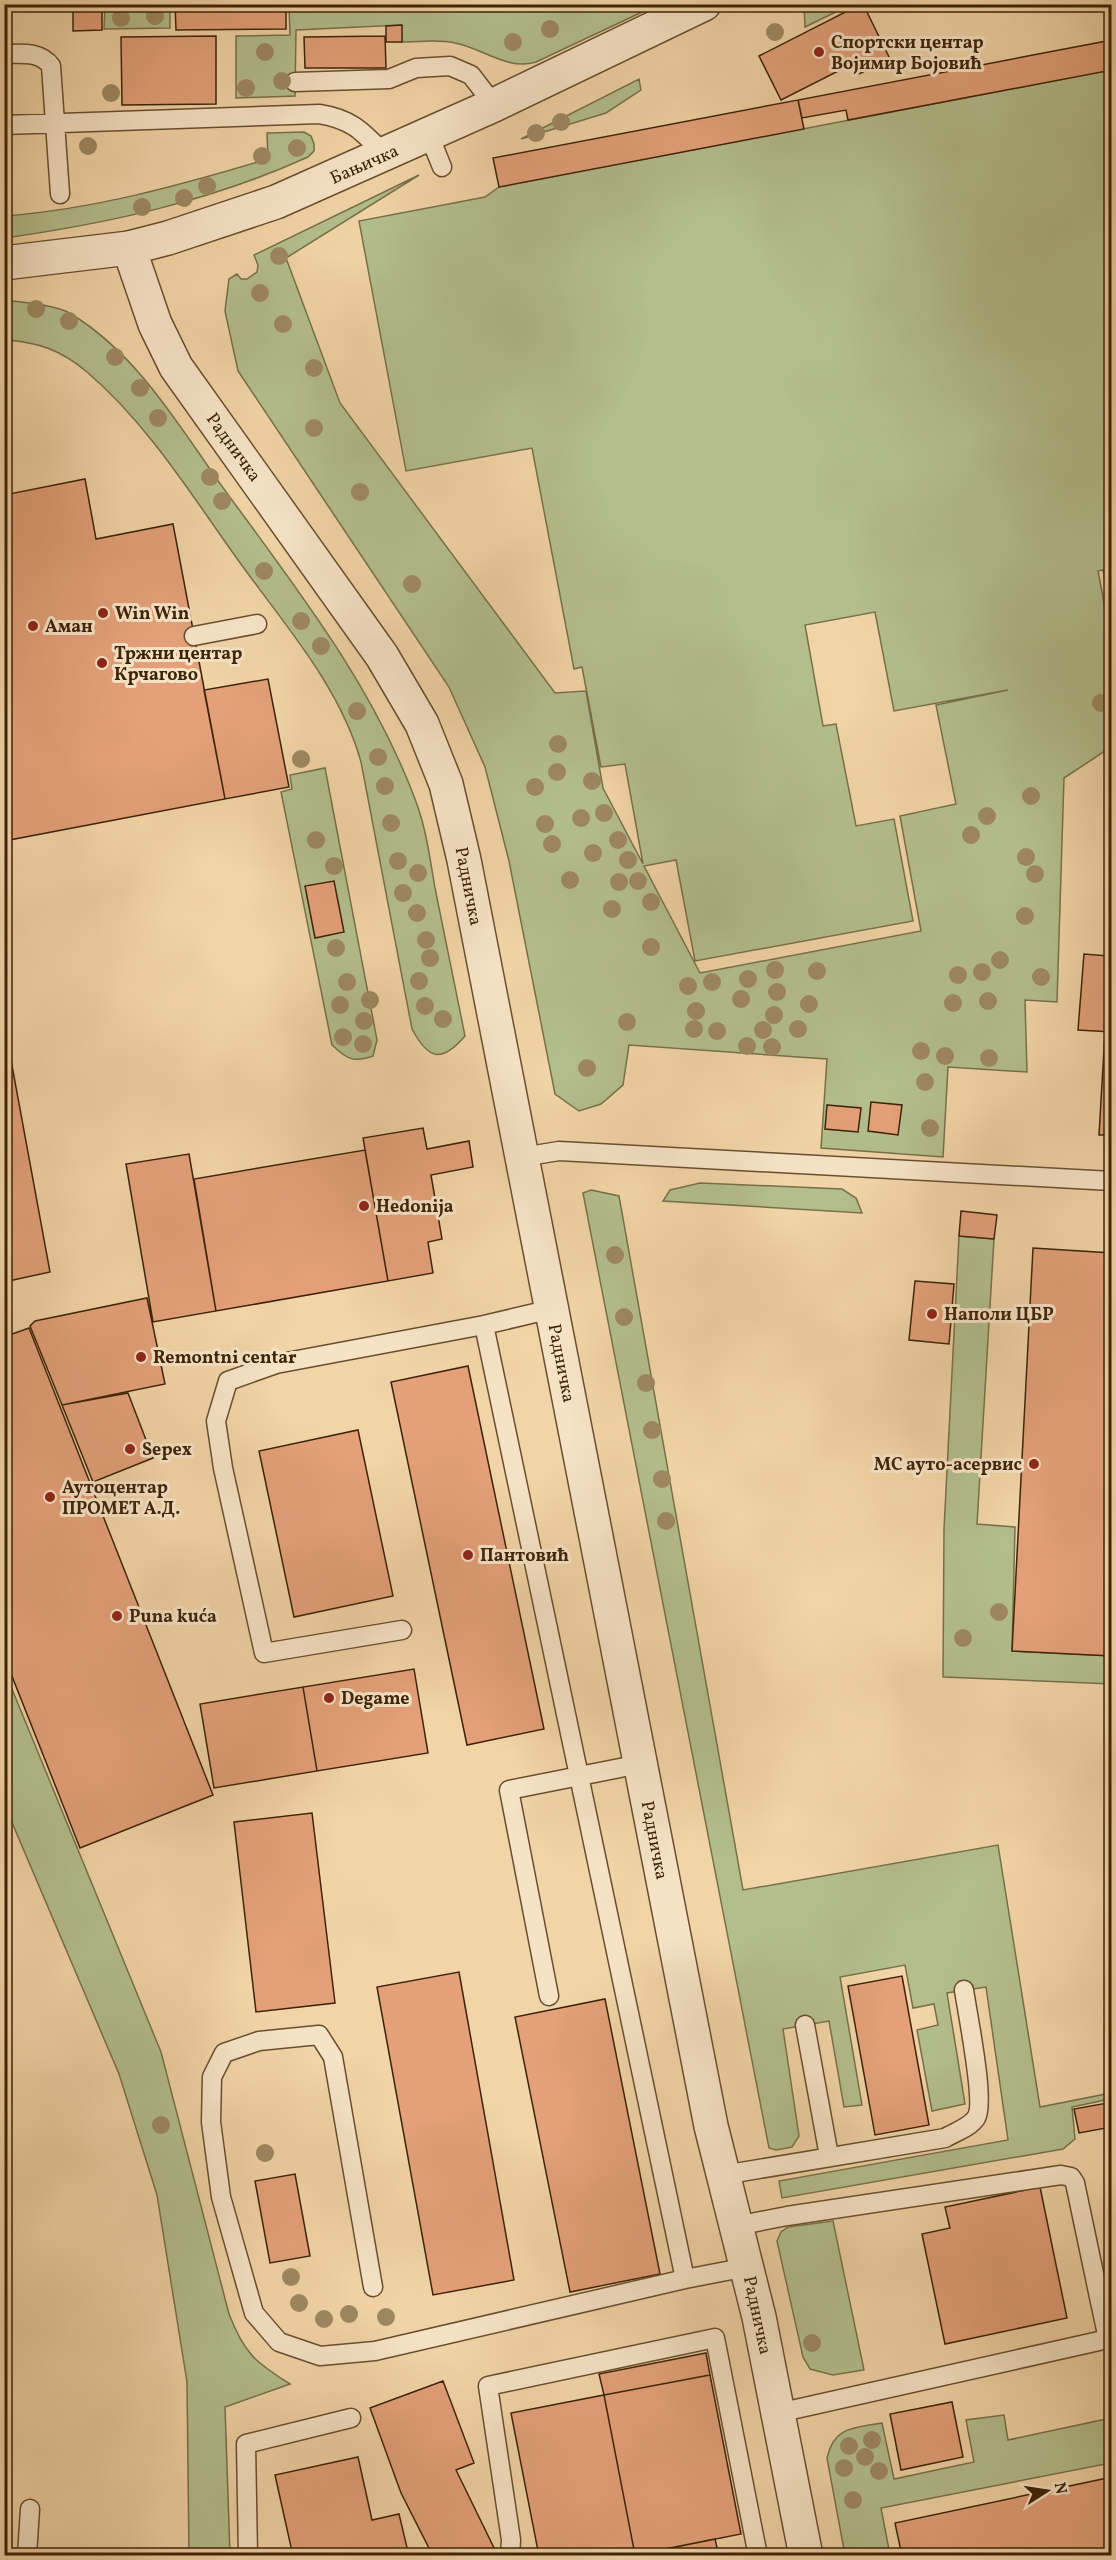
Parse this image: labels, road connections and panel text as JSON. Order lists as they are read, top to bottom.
{
  "streets": {
    "street": ["Бањичка", "Радничка"]
  },
  "crossings": [
    ["Бањичка", "Радничка"]
  ],
  "places": [
    "Спортски центар Војимир Бојовић",
    "Win Win",
    "Аман",
    "Тржни центар Крчагово",
    "Hedonija",
    "Наполи ЦБР",
    "Remontni centar",
    "Sepex",
    "МС ауто-асервис",
    "Аутоцентар ПРОМЕТ А.Д.",
    "Пантовић",
    "Puna kuća",
    "Degame"
  ],
  "north": "right"
}
